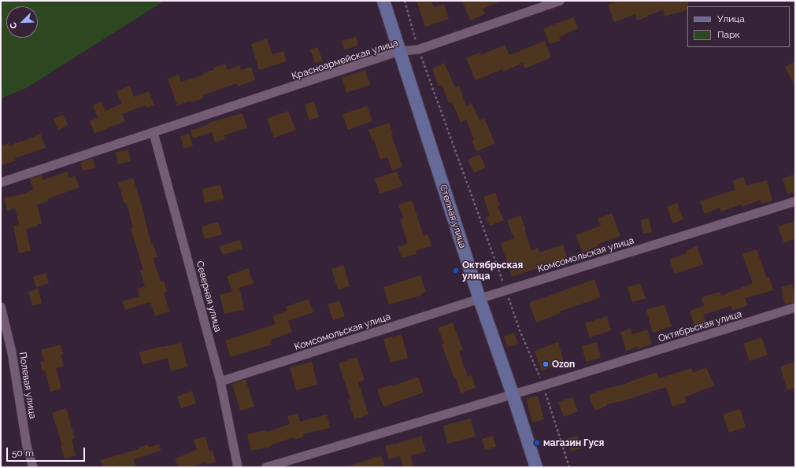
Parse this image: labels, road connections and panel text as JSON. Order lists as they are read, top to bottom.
{
  "streets": {
    "main road": ["Степная улица"],
    "street": [
      "Красноармейская улица",
      "Комсомольская улица",
      "Северная улица",
      "Октябрьская улица",
      "Полевая улица"
    ]
  },
  "crossings": [
    ["Красноармейская улица", "Степная улица"],
    ["Красноармейская улица", "Северная улица"],
    ["Степная улица", "Комсомольская улица"],
    ["Степная улица", "Октябрьская улица"],
    ["Комсомольская улица", "Северная улица"]
  ],
  "places": ["Октябрьская улица", "Ozon", "магазин Гуся"],
  "legend": ["Улица", "Парк"],
  "scale_bar": "50 m",
  "north": "bottom left"
}
